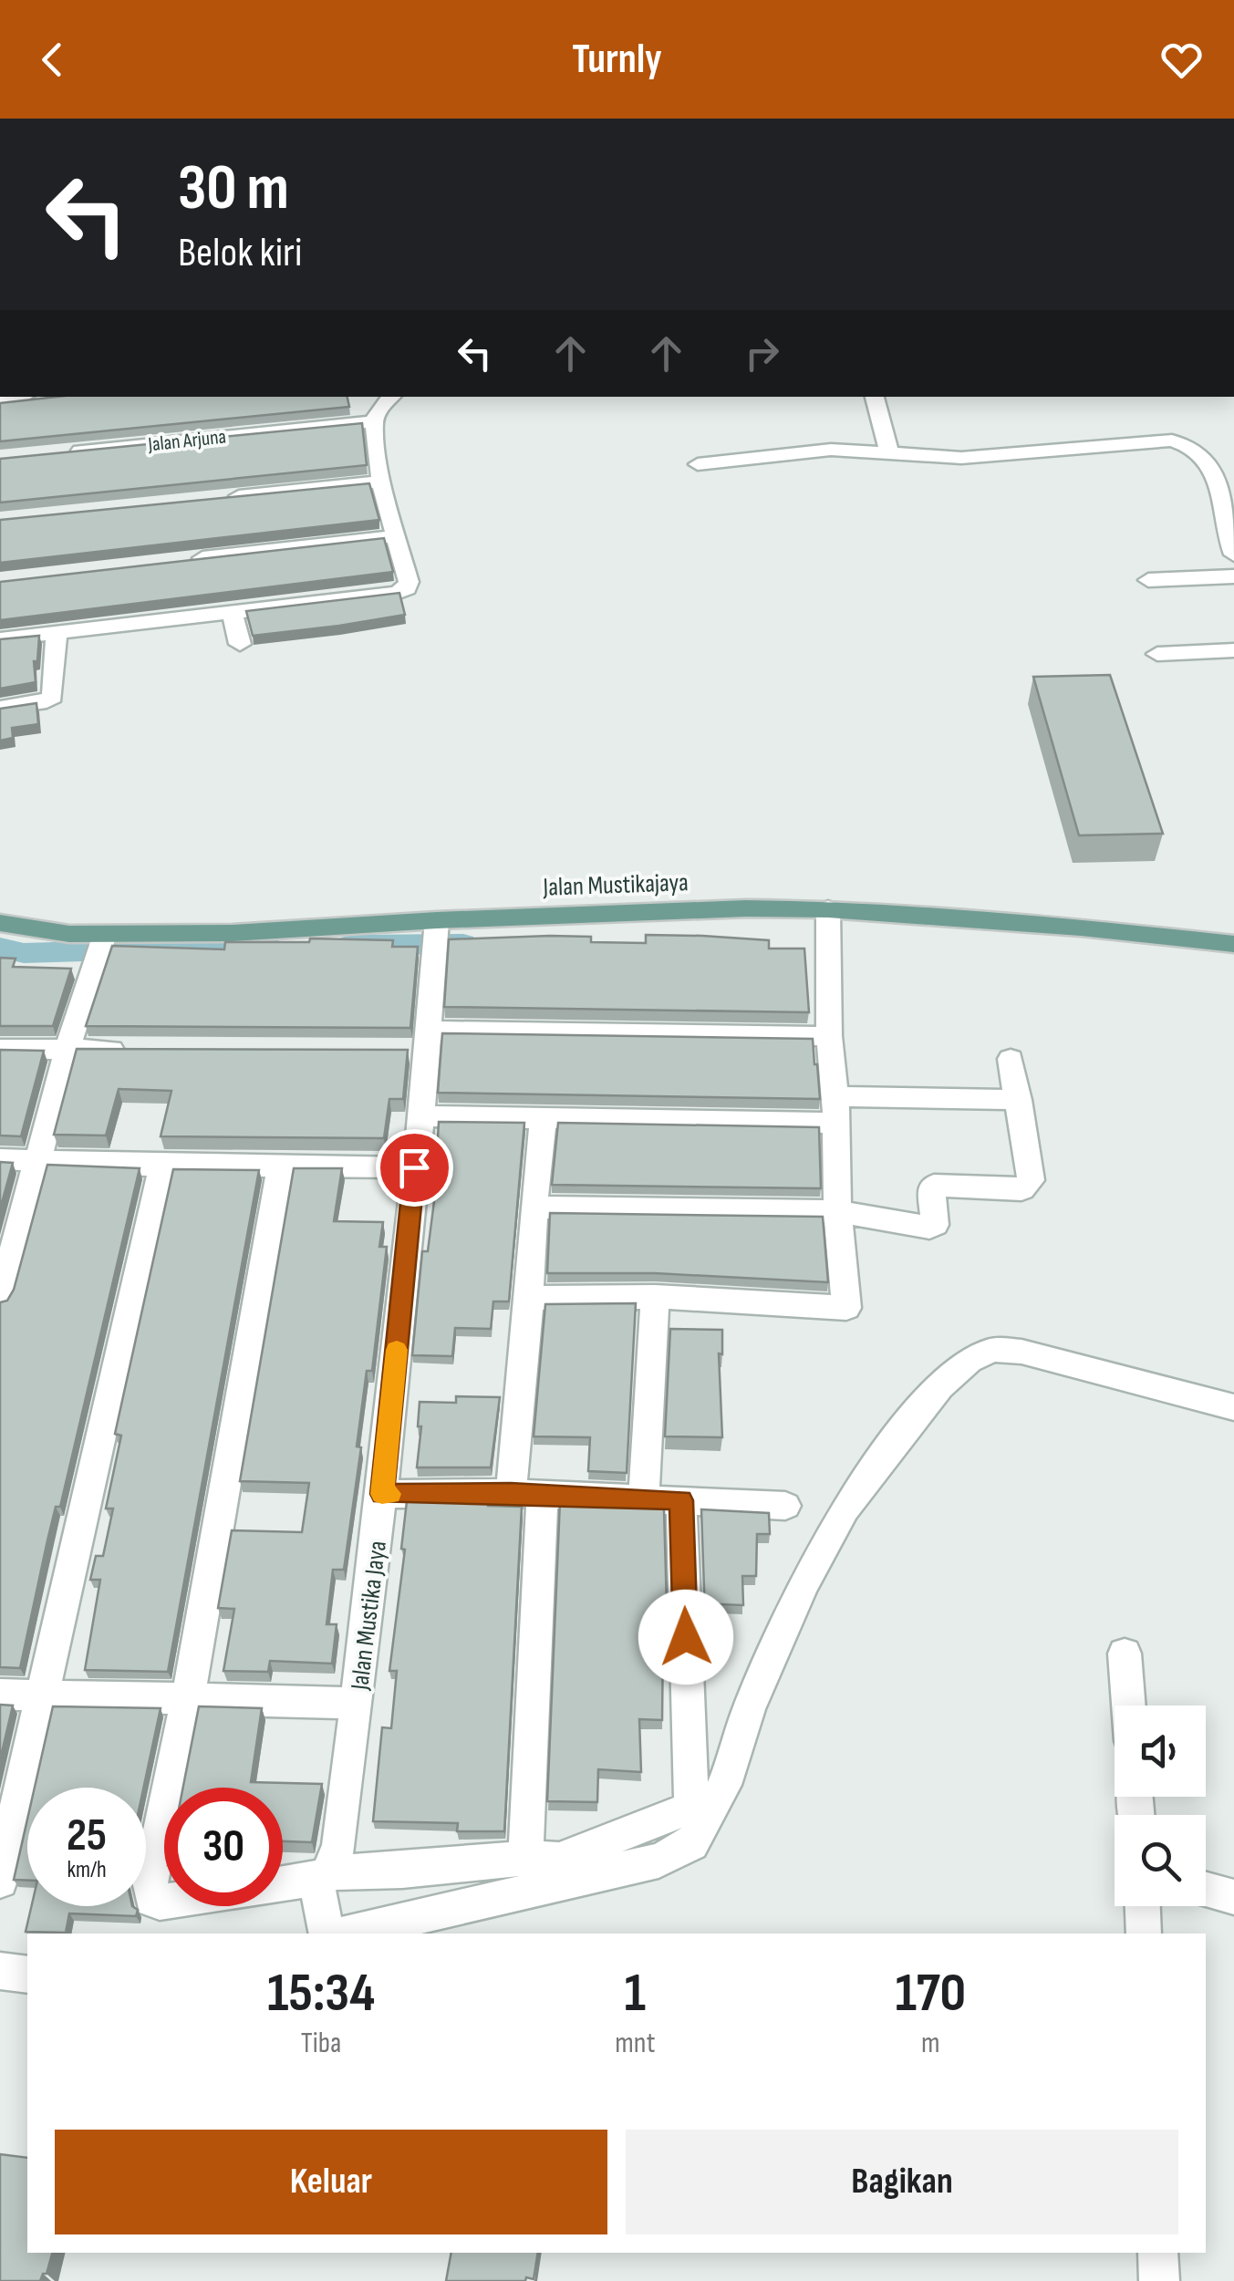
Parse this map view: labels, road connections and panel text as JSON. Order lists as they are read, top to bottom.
{
  "streets": {
    "main road": ["Jalan Mustikajaya"],
    "street": ["Jalan Arjuna", "Jalan Mustika Jaya"]
  },
  "crossings": [
    ["Jalan Mustikajaya", "Jalan Mustika Jaya"]
  ],
  "page": {
    "header": "Turnly",
    "turn": ["30 m", "Belok kiri"],
    "speed": "25 km/h",
    "limit": "30",
    "eta": [
      "15:34",
      "Tiba",
      "1",
      "mnt",
      "170",
      "m"
    ],
    "buttons": ["Keluar", "Bagikan"]
  }
}
